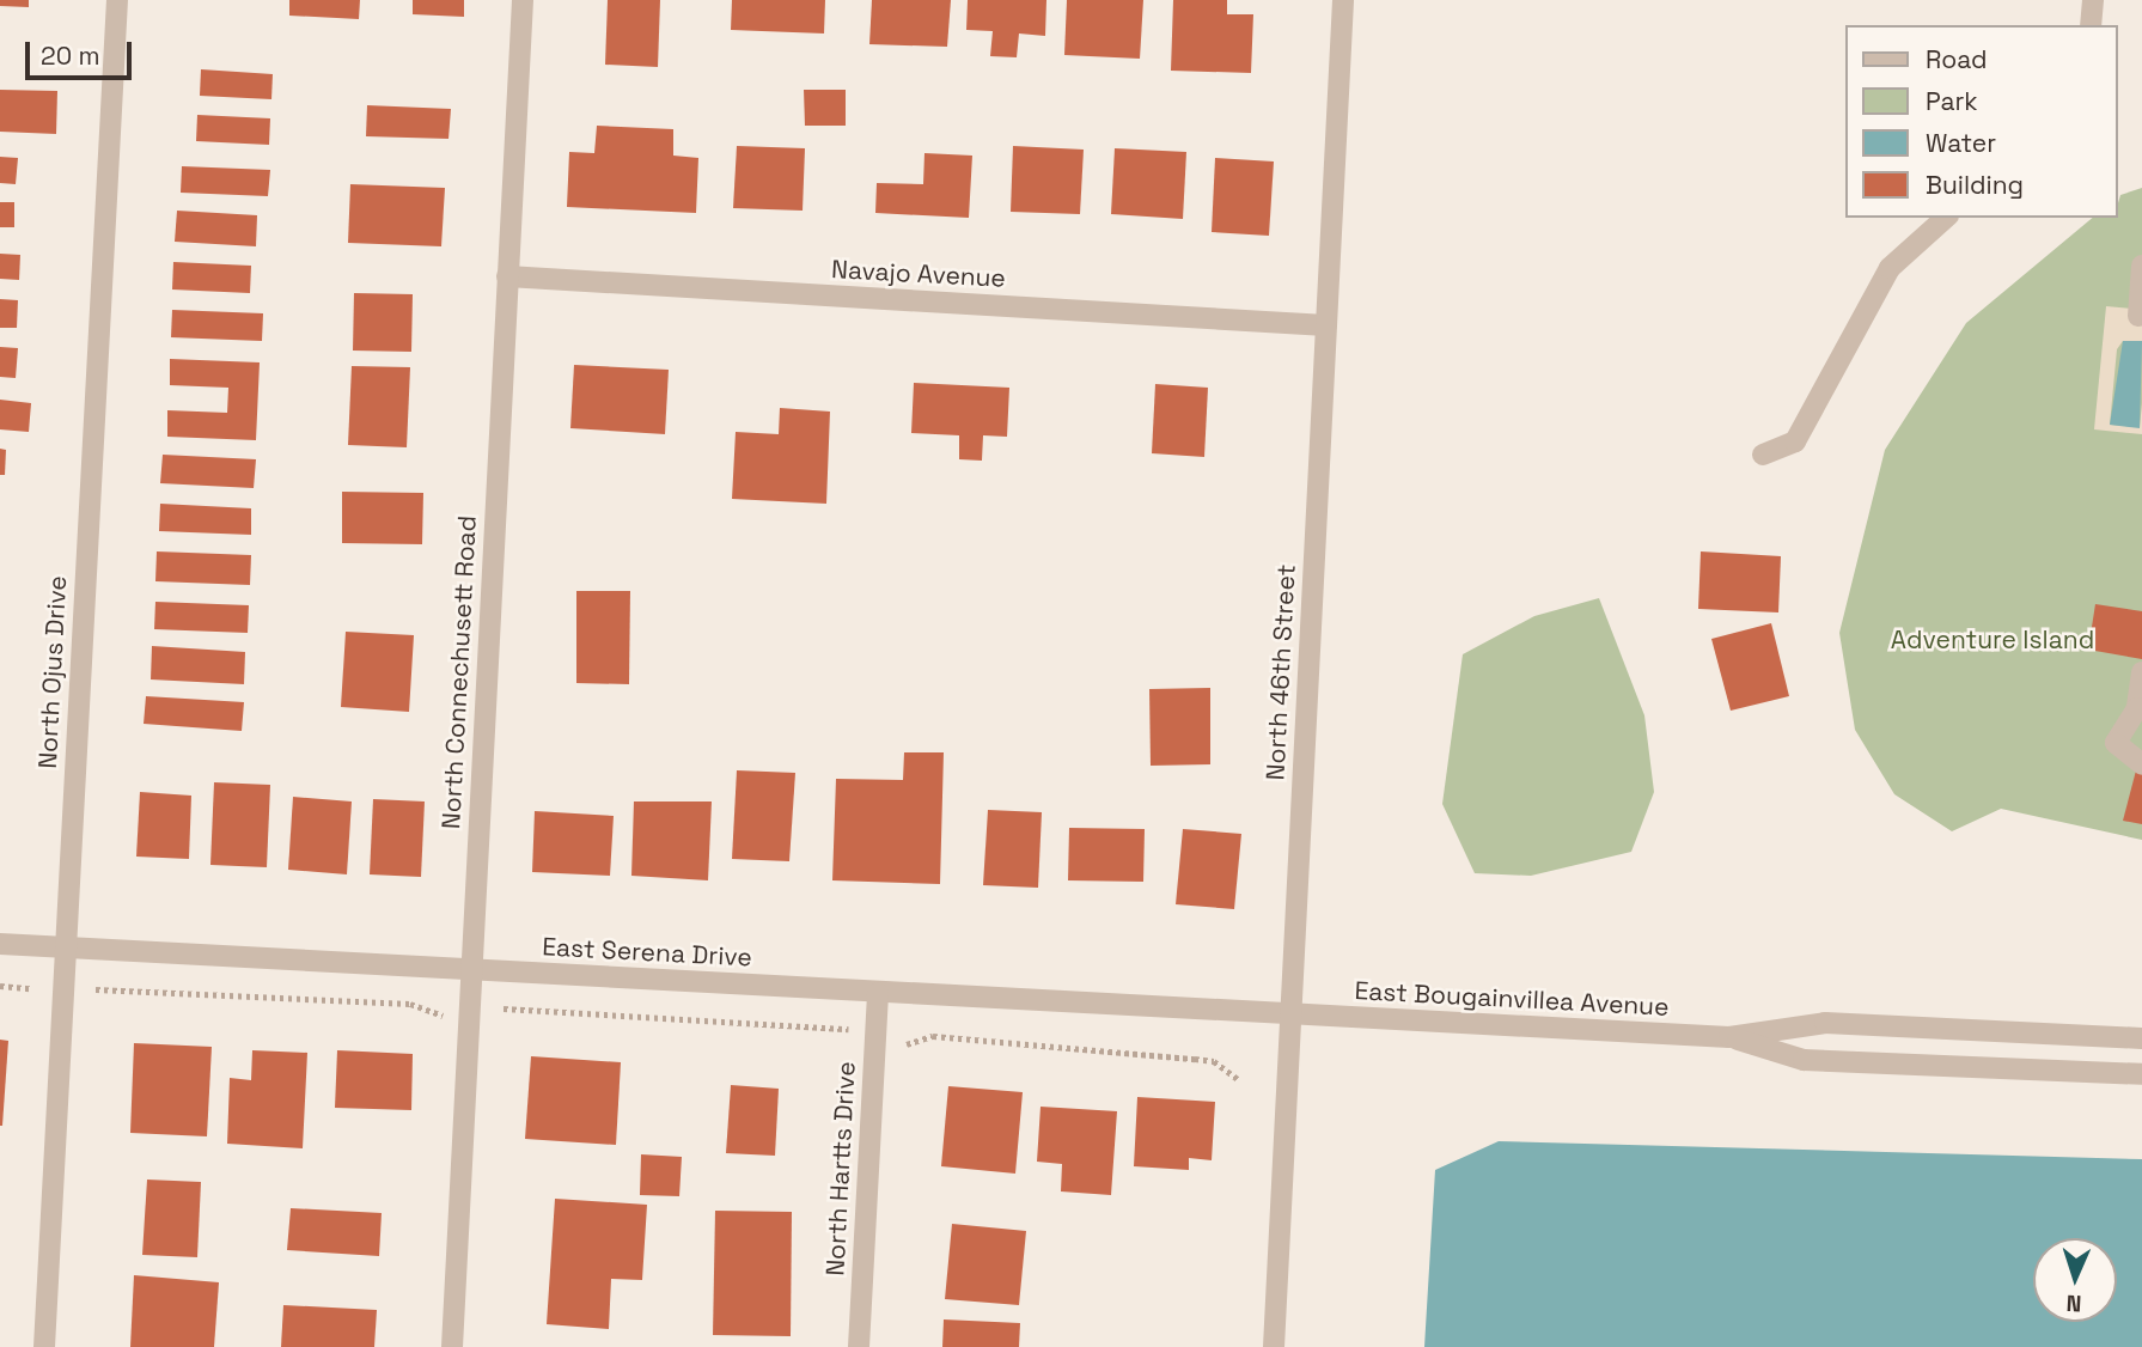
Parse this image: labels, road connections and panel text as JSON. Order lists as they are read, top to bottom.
{
  "streets": {
    "street": [
      "Navajo Avenue",
      "North Ojus Drive",
      "North Connechusett Road",
      "North 46th Street",
      "East Serena Drive",
      "East Bougainvillea Avenue",
      "North Hartts Drive"
    ]
  },
  "crossings": [
    ["Navajo Avenue", "North Connechusett Road"],
    ["Navajo Avenue", "North 46th Street"],
    ["North Ojus Drive", "East Serena Drive"],
    ["North Connechusett Road", "East Serena Drive"],
    ["North 46th Street", "East Serena Drive"],
    ["North 46th Street", "East Bougainvillea Avenue"],
    ["East Serena Drive", "East Bougainvillea Avenue"],
    ["East Serena Drive", "North Hartts Drive"]
  ],
  "parks": ["Adventure Island"],
  "legend": [
    "Road",
    "Park",
    "Water",
    "Building"
  ],
  "scale_bar": "20 m",
  "north": "bottom"
}
